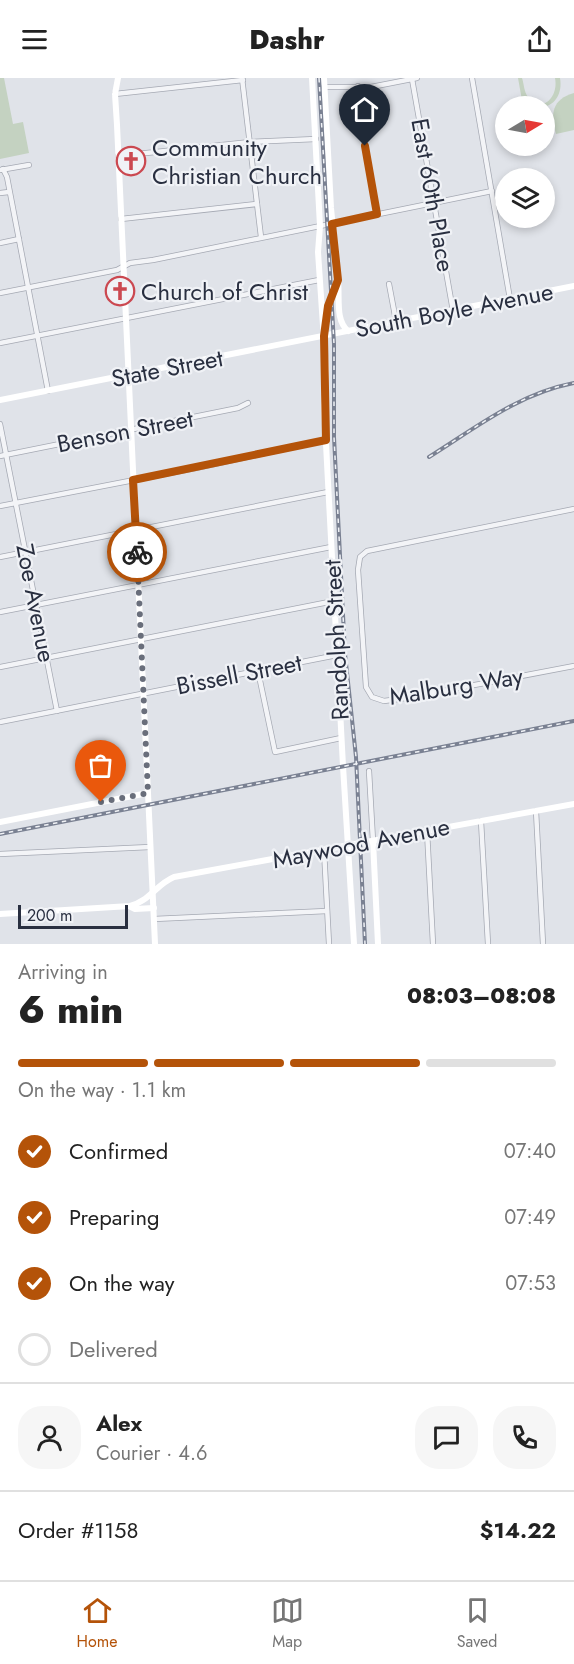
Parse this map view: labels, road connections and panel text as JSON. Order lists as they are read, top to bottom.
{
  "streets": {
    "street": [
      "East 60th Place",
      "South Boyle Avenue",
      "State Street",
      "Benson Street",
      "Zoe Avenue",
      "Randolph Street",
      "Bissell Street",
      "Malburg Way",
      "Maywood Avenue"
    ]
  },
  "crossings": [
    ["East 60th Place", "South Boyle Avenue"],
    ["South Boyle Avenue", "State Street"],
    ["State Street", "Randolph Street"],
    ["Benson Street", "Zoe Avenue"],
    ["Zoe Avenue", "Bissell Street"],
    ["Randolph Street", "Bissell Street"],
    ["Randolph Street", "Maywood Avenue"]
  ],
  "places": {
    "church": ["Community Christian Church", "Church of Christ"]
  },
  "scale_bar": "200 m",
  "north": "right",
  "page": {
    "header": "Dashr",
    "scale": "200 m",
    "heading": ["6 min", "Arriving in", "08:03–08:08"],
    "panel": [
      "Alex",
      "Courier · 4.6",
      "Order #1158",
      "$14.22"
    ],
    "bar": "On the way · 1.1 km",
    "list": [
      ["Confirmed", "07:40"],
      ["Preparing", "07:49"],
      ["On the way", "07:53"],
      "Delivered"
    ],
    "tabs": ["Home", "Map", "Saved"]
  }
}
